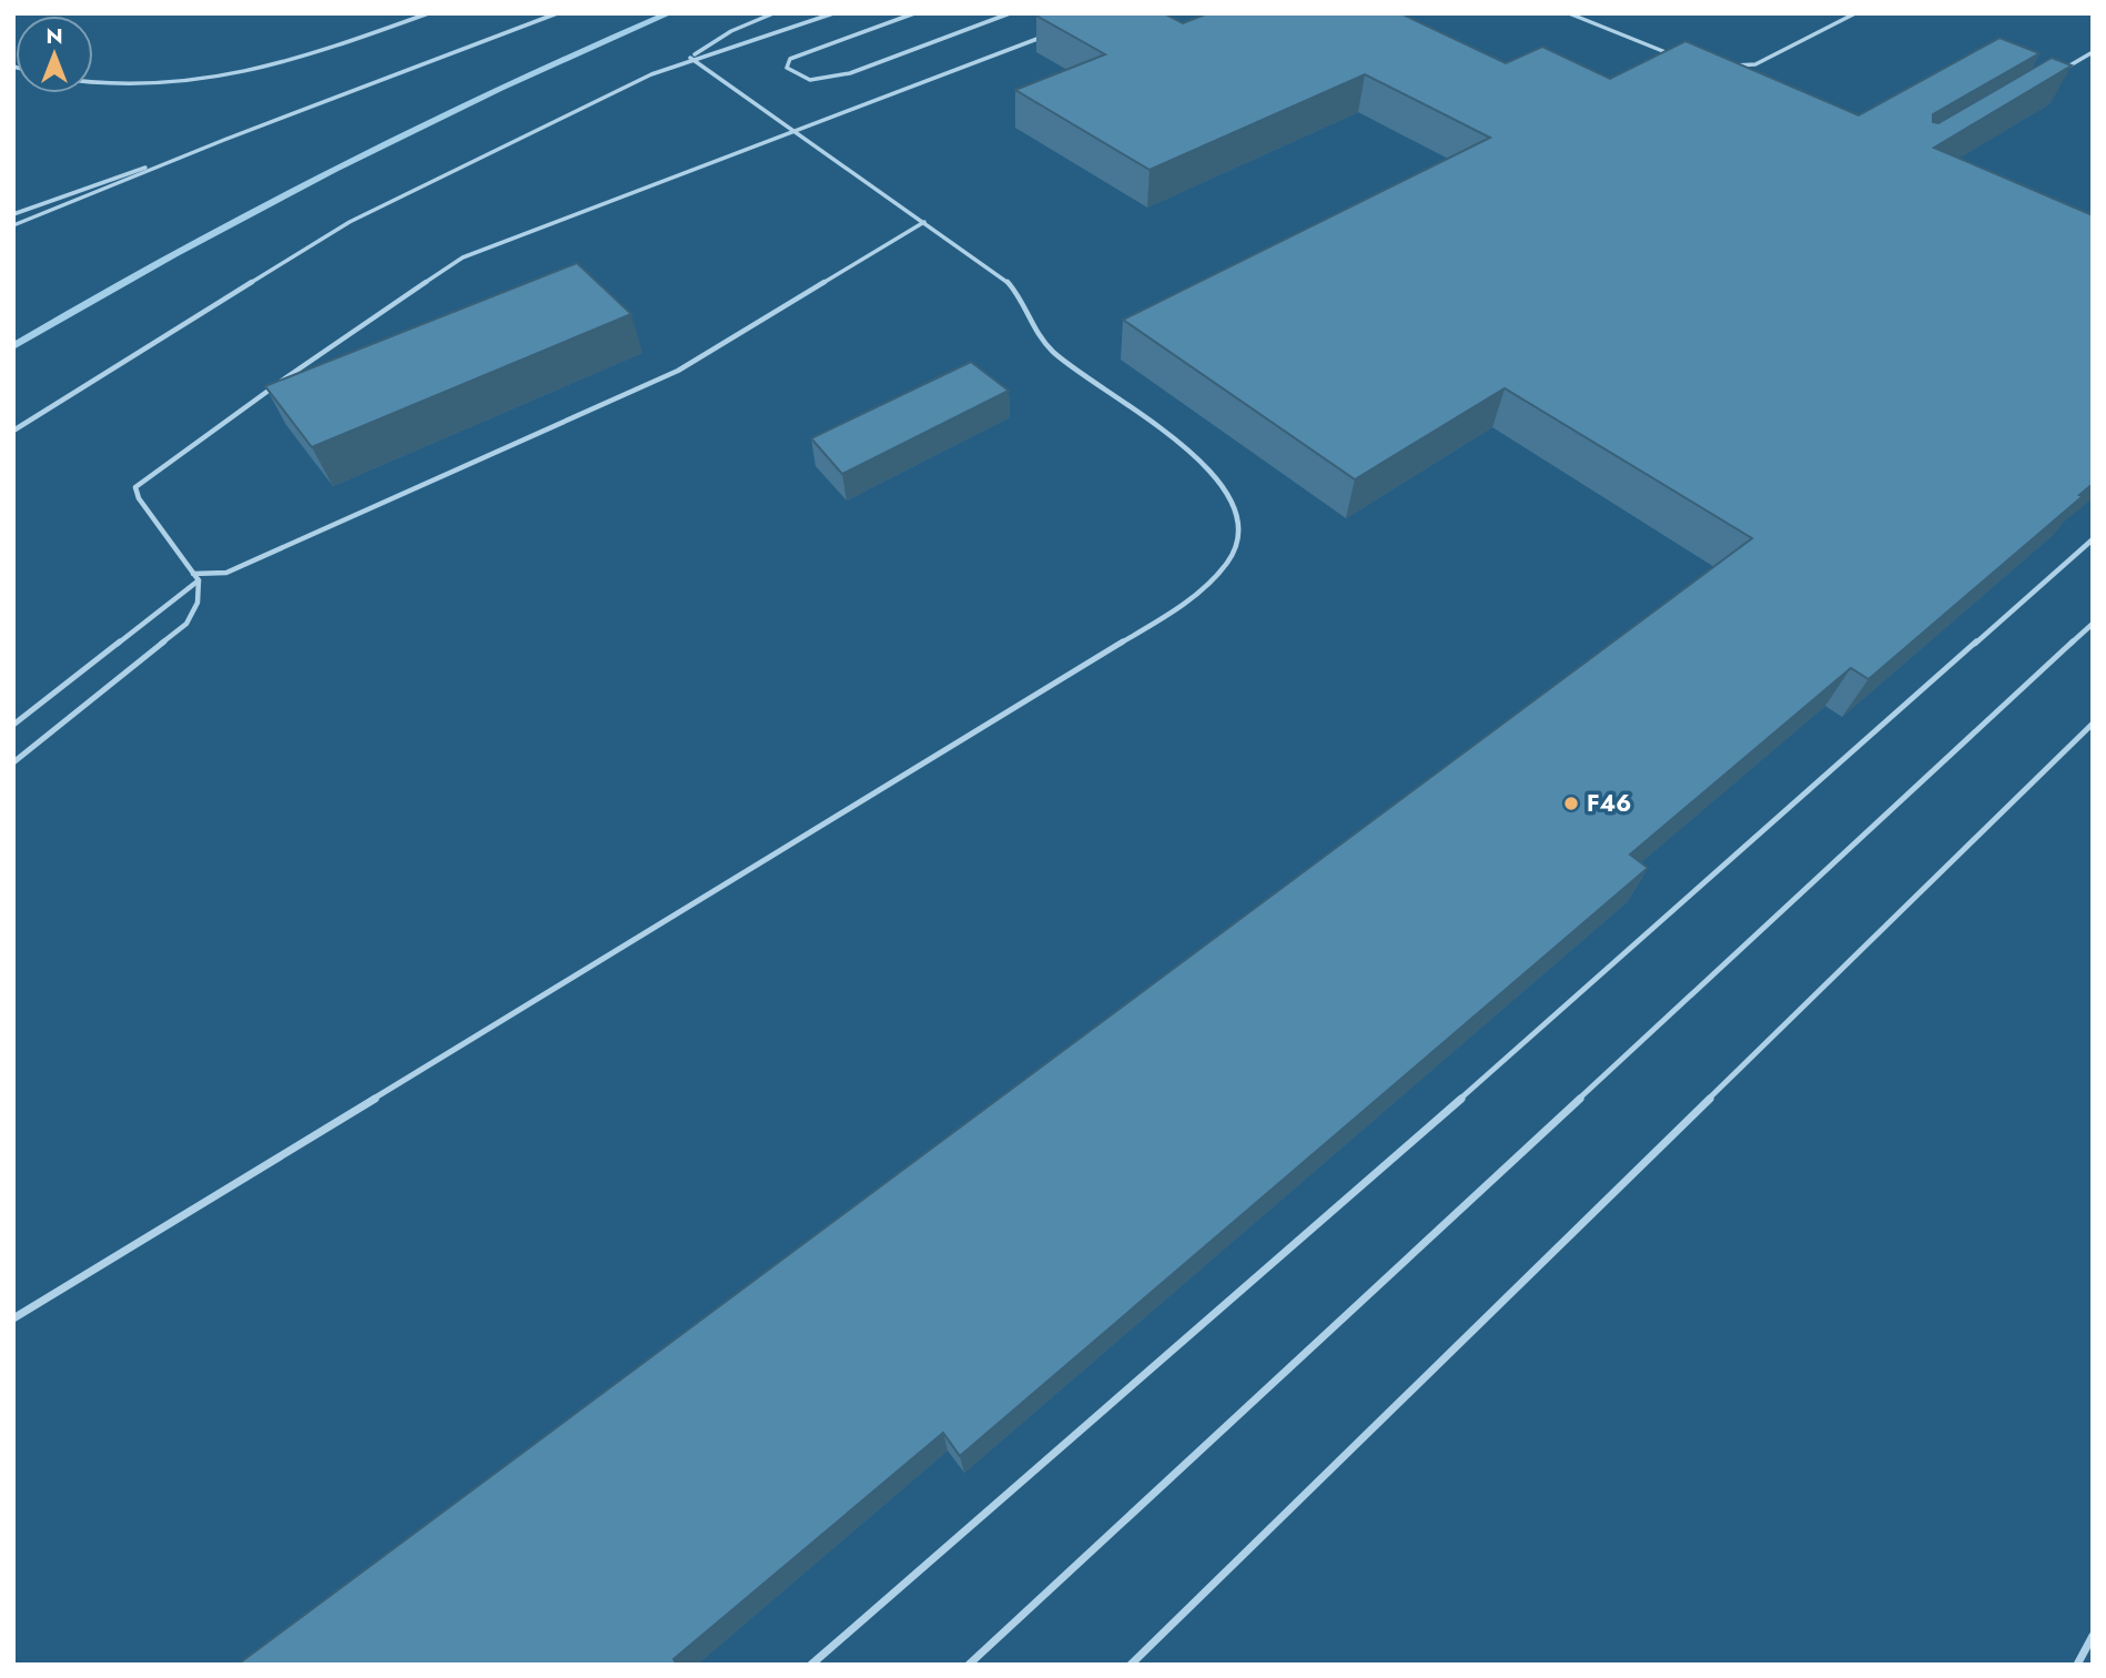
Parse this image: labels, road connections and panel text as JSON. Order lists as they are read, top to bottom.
{
  "places": ["F46"],
  "north": "top"
}
